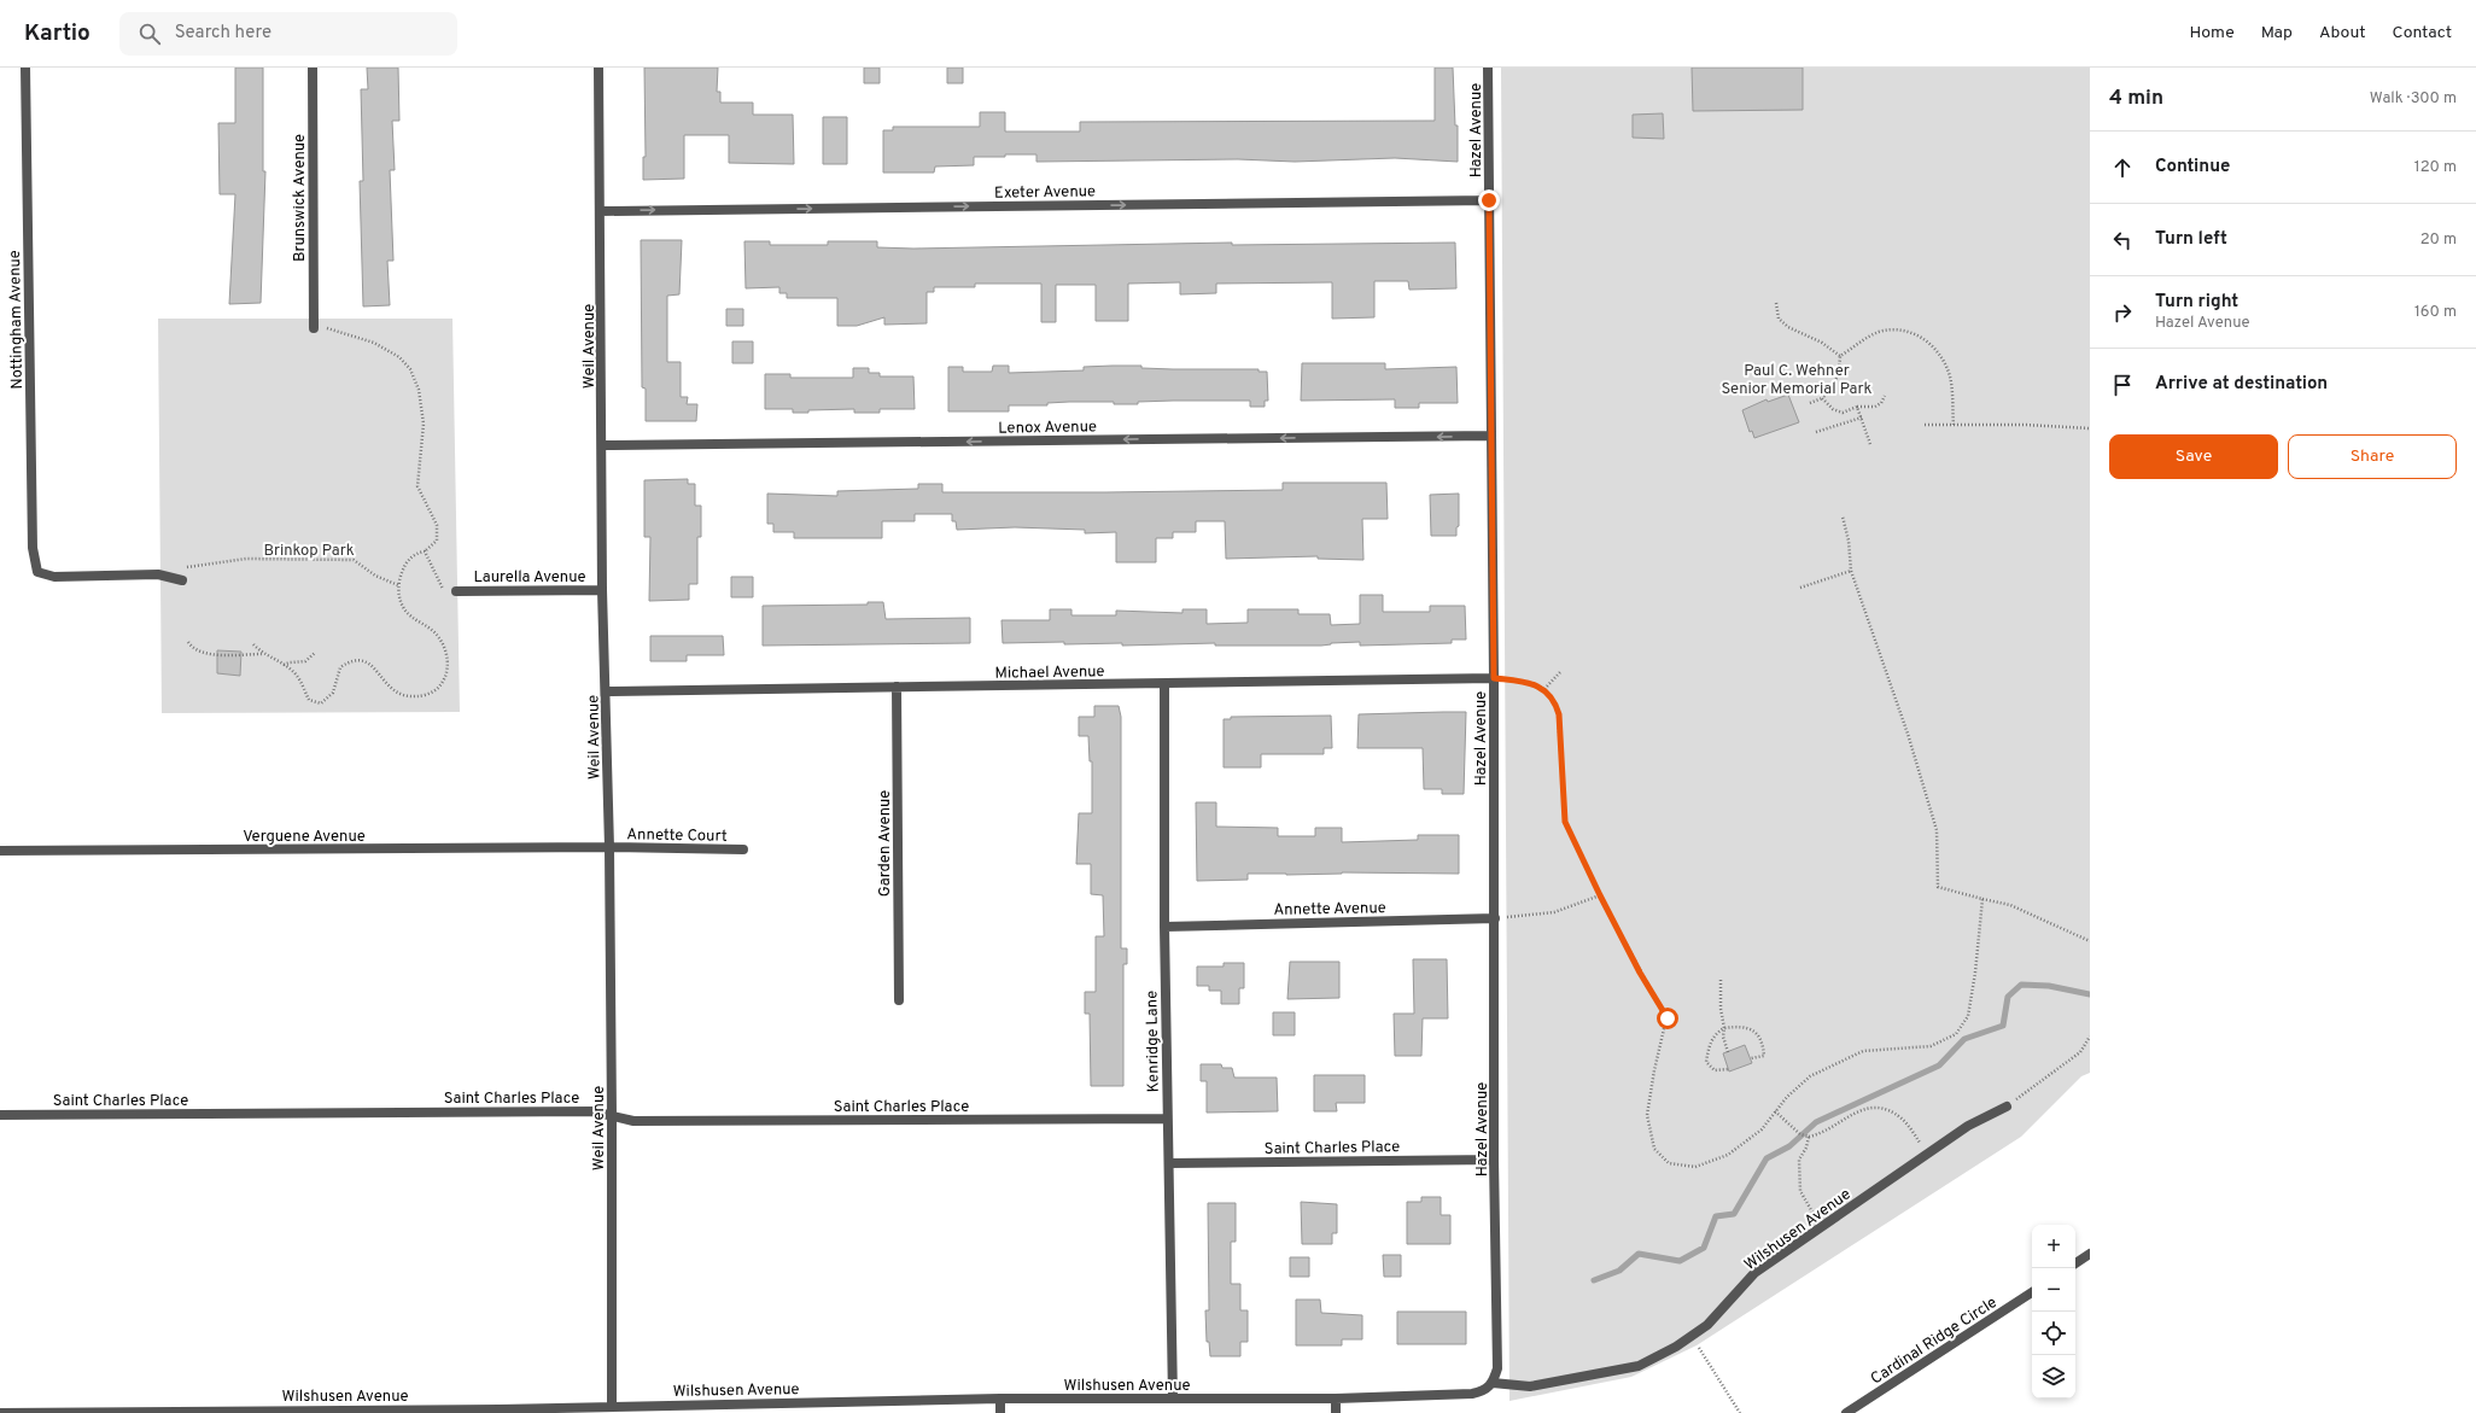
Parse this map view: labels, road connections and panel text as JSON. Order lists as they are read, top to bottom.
{
  "streets": {
    "street": [
      "Hazel Avenue",
      "Exeter Avenue",
      "Brunswick Avenue",
      "Nottingham Avenue",
      "Weil Avenue",
      "Lenox Avenue",
      "Laurella Avenue",
      "Michael Avenue",
      "Annette Court",
      "Verguene Avenue",
      "Garden Avenue",
      "Annette Avenue",
      "Kenridge Lane",
      "Saint Charles Place",
      "Wilshusen Avenue",
      "Cardinal Ridge Circle"
    ]
  },
  "crossings": [
    ["Hazel Avenue", "Exeter Avenue"],
    ["Hazel Avenue", "Lenox Avenue"],
    ["Hazel Avenue", "Michael Avenue"],
    ["Hazel Avenue", "Annette Avenue"],
    ["Hazel Avenue", "Saint Charles Place"],
    ["Hazel Avenue", "Wilshusen Avenue"],
    ["Exeter Avenue", "Weil Avenue"],
    ["Weil Avenue", "Lenox Avenue"],
    ["Weil Avenue", "Laurella Avenue"],
    ["Weil Avenue", "Michael Avenue"],
    ["Weil Avenue", "Annette Court"],
    ["Weil Avenue", "Verguene Avenue"],
    ["Weil Avenue", "Saint Charles Place"],
    ["Weil Avenue", "Wilshusen Avenue"],
    ["Michael Avenue", "Garden Avenue"],
    ["Michael Avenue", "Kenridge Lane"],
    ["Annette Court", "Verguene Avenue"],
    ["Annette Avenue", "Kenridge Lane"],
    ["Kenridge Lane", "Saint Charles Place"],
    ["Kenridge Lane", "Wilshusen Avenue"]
  ],
  "one_way": ["Exeter Avenue", "Lenox Avenue"],
  "parks": ["Paul C. Wehner Senior Memorial Park", "Brinkop Park"],
  "page": {
    "header": "Kartio",
    "search": "Search here",
    "nav": [
      "Home",
      "Map",
      "About",
      "Contact"
    ],
    "heading": ["4 min", "Walk · 300 m"],
    "list": [
      ["Continue", "120 m"],
      ["Turn left", "20 m"],
      ["Turn right", "Hazel Avenue", "160 m"],
      "Arrive at destination"
    ],
    "buttons": ["Save", "Share"],
    "map_buttons": ["+", "−"]
  }
}
